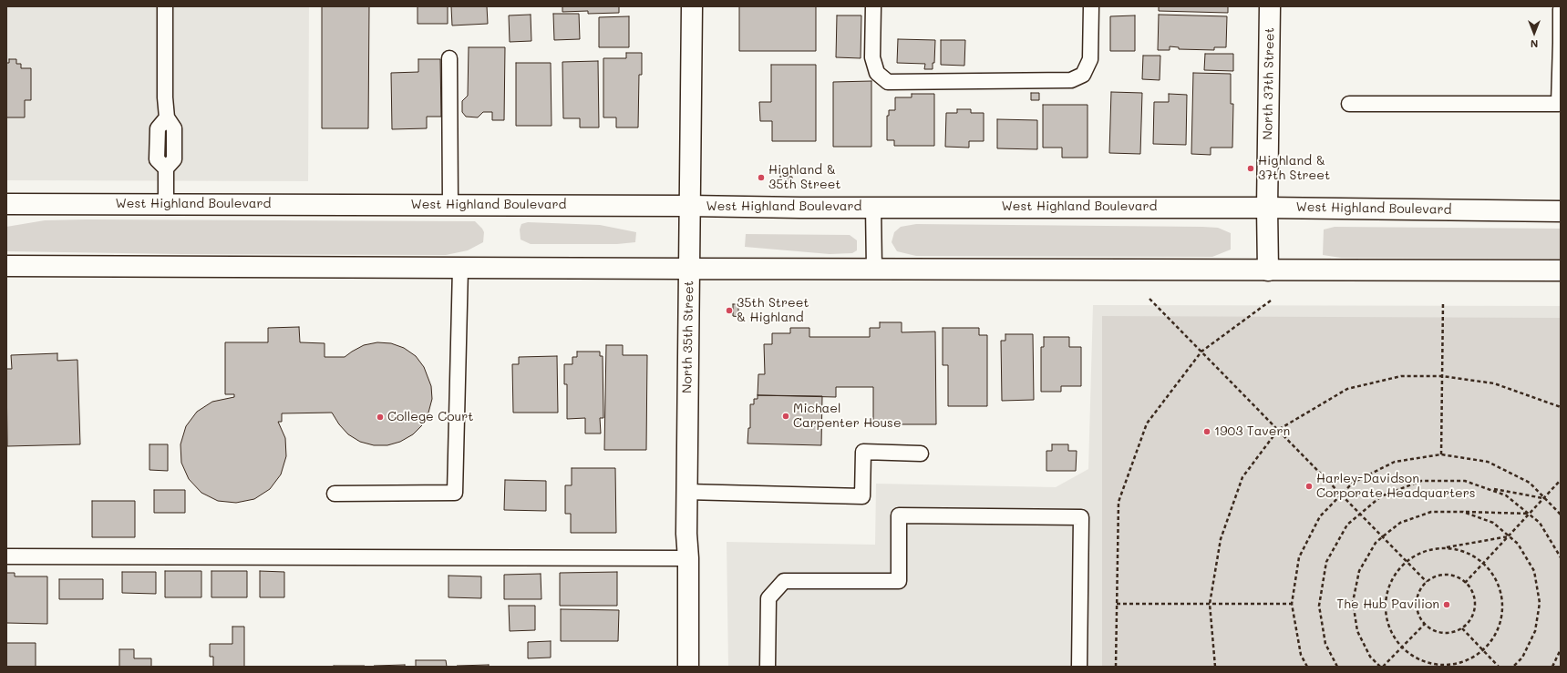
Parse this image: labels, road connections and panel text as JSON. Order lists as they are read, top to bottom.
{
  "streets": {
    "main road": ["North 37th Street", "West Highland Boulevard", "North 35th Street"]
  },
  "crossings": [
    ["North 37th Street", "West Highland Boulevard"],
    ["West Highland Boulevard", "North 35th Street"]
  ],
  "places": [
    "Highland & 37th Street",
    "Highland & 35th Street",
    "35th Street & Highland",
    "Michael Carpenter House",
    "College Court",
    "1903 Tavern",
    "Harley-Davidson Corporate Headquarters",
    "The Hub Pavilion"
  ],
  "north": "bottom"
}
